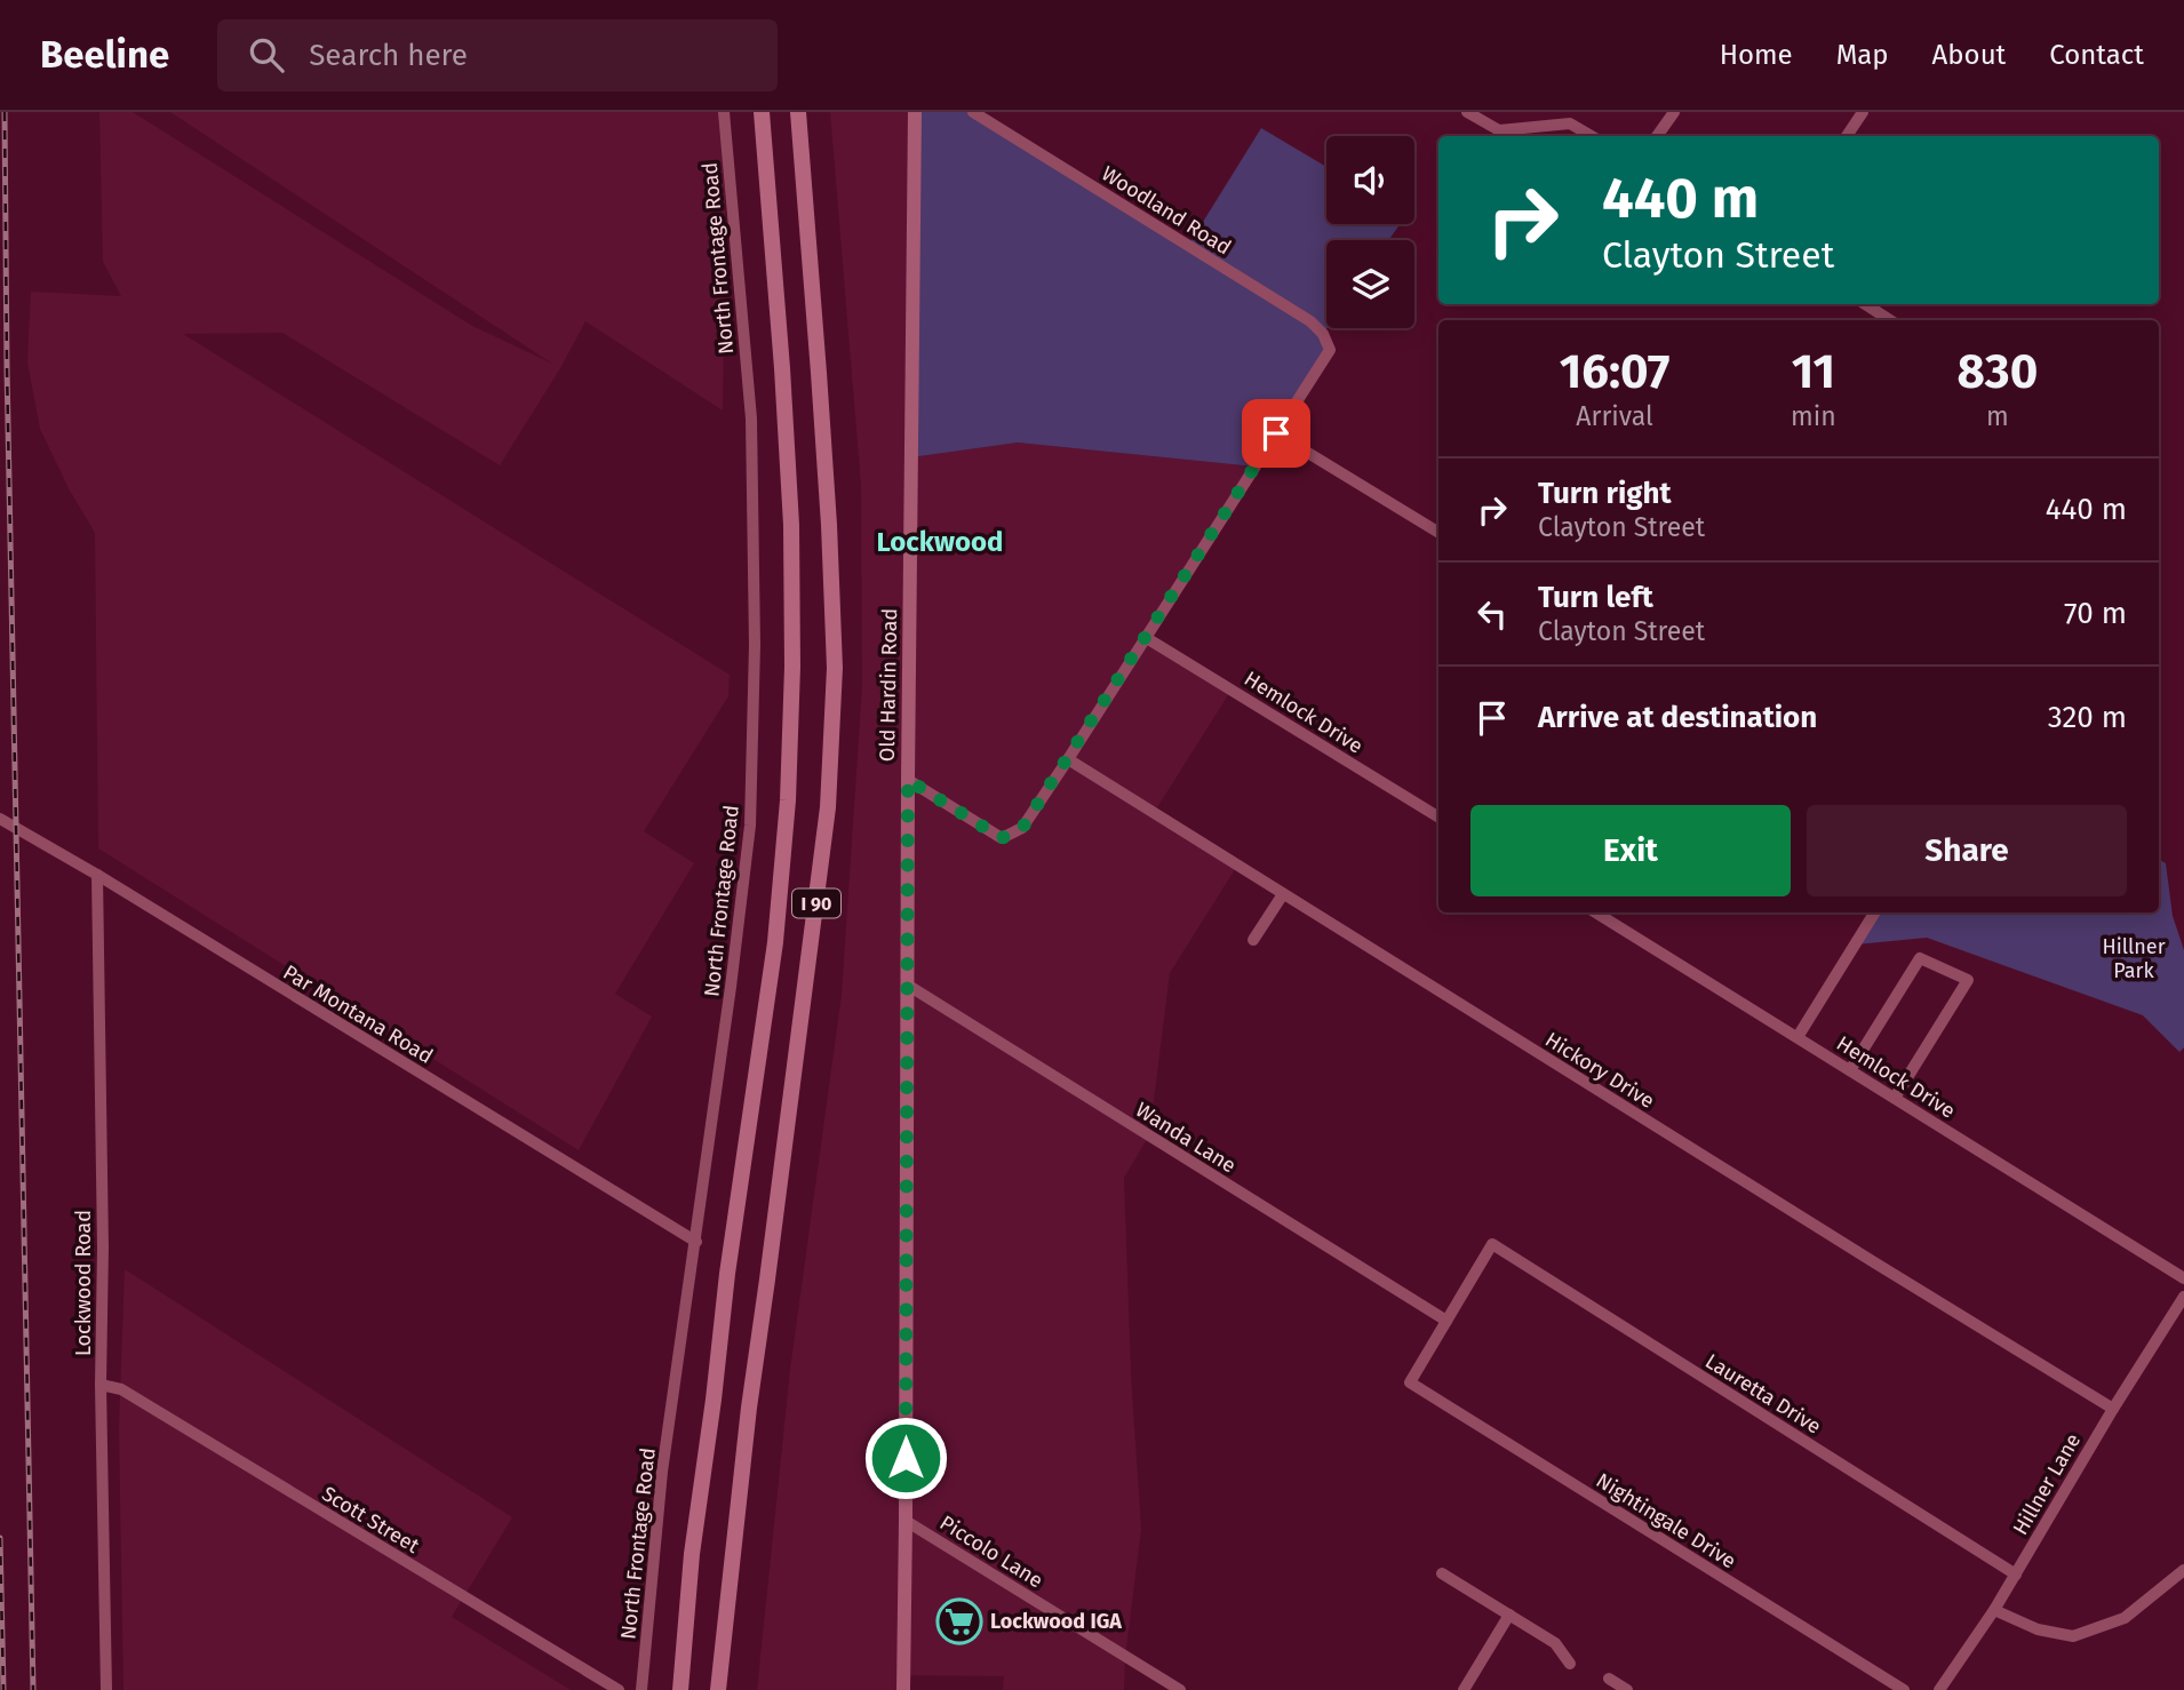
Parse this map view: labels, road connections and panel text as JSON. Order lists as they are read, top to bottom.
{
  "streets": {
    "highway": ["I 90"],
    "main road": ["Old Hardin Road"],
    "street": [
      "Woodland Road",
      "North Frontage Road",
      "Hemlock Drive",
      "Par Montana Road",
      "Hickory Drive",
      "Wanda Lane",
      "Lockwood Road",
      "Lauretta Drive",
      "Hillner Lane",
      "Scott Street",
      "Nightingale Drive",
      "Piccolo Lane"
    ]
  },
  "crossings": [
    ["North Frontage Road", "Par Montana Road"],
    ["Old Hardin Road", "Wanda Lane"],
    ["Old Hardin Road", "Piccolo Lane"],
    ["Par Montana Road", "Lockwood Road"],
    ["Hickory Drive", "Hillner Lane"],
    ["Wanda Lane", "Lauretta Drive"],
    ["Wanda Lane", "Nightingale Drive"],
    ["Lockwood Road", "Scott Street"],
    ["Lauretta Drive", "Hillner Lane"],
    ["Lauretta Drive", "Nightingale Drive"]
  ],
  "districts": ["Lockwood"],
  "parks": ["Hillner Park"],
  "places": {
    "supermarket": ["Lockwood IGA"]
  },
  "page": {
    "header": "Beeline",
    "search": "Search here",
    "nav": [
      "Home",
      "Map",
      "About",
      "Contact"
    ],
    "turn": ["440 m", "Clayton Street"],
    "eta": [
      "16:07",
      "Arrival",
      "11",
      "min",
      "830",
      "m"
    ],
    "list": [
      {
        "name": "Turn right",
        "note": "Clayton Street",
        "value": "440 m"
      },
      {
        "name": "Turn left",
        "note": "Clayton Street",
        "value": "70 m"
      },
      {
        "name": "Arrive at destination",
        "value": "320 m"
      }
    ],
    "buttons": ["Exit", "Share"]
  }
}
